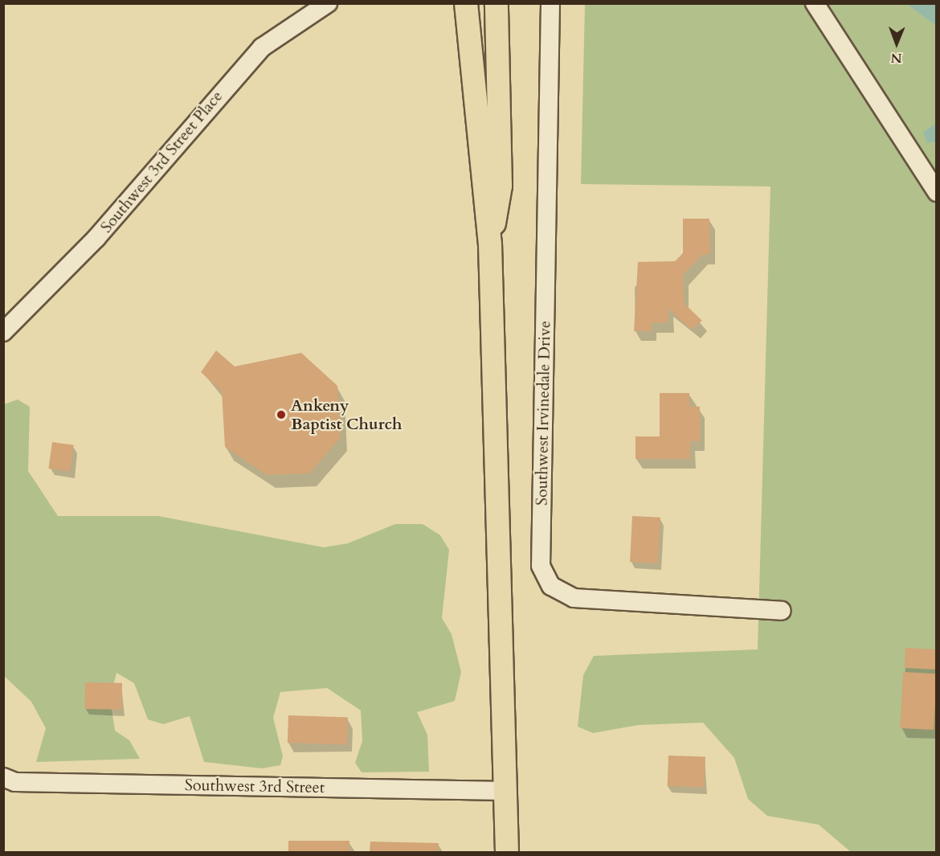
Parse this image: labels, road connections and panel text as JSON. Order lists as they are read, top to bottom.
{
  "streets": {
    "street": ["Southwest 3rd Street Place", "Southwest Irvinedale Drive", "Southwest 3rd Street"]
  },
  "places": ["Ankeny Baptist Church"],
  "north": "bottom"
}
